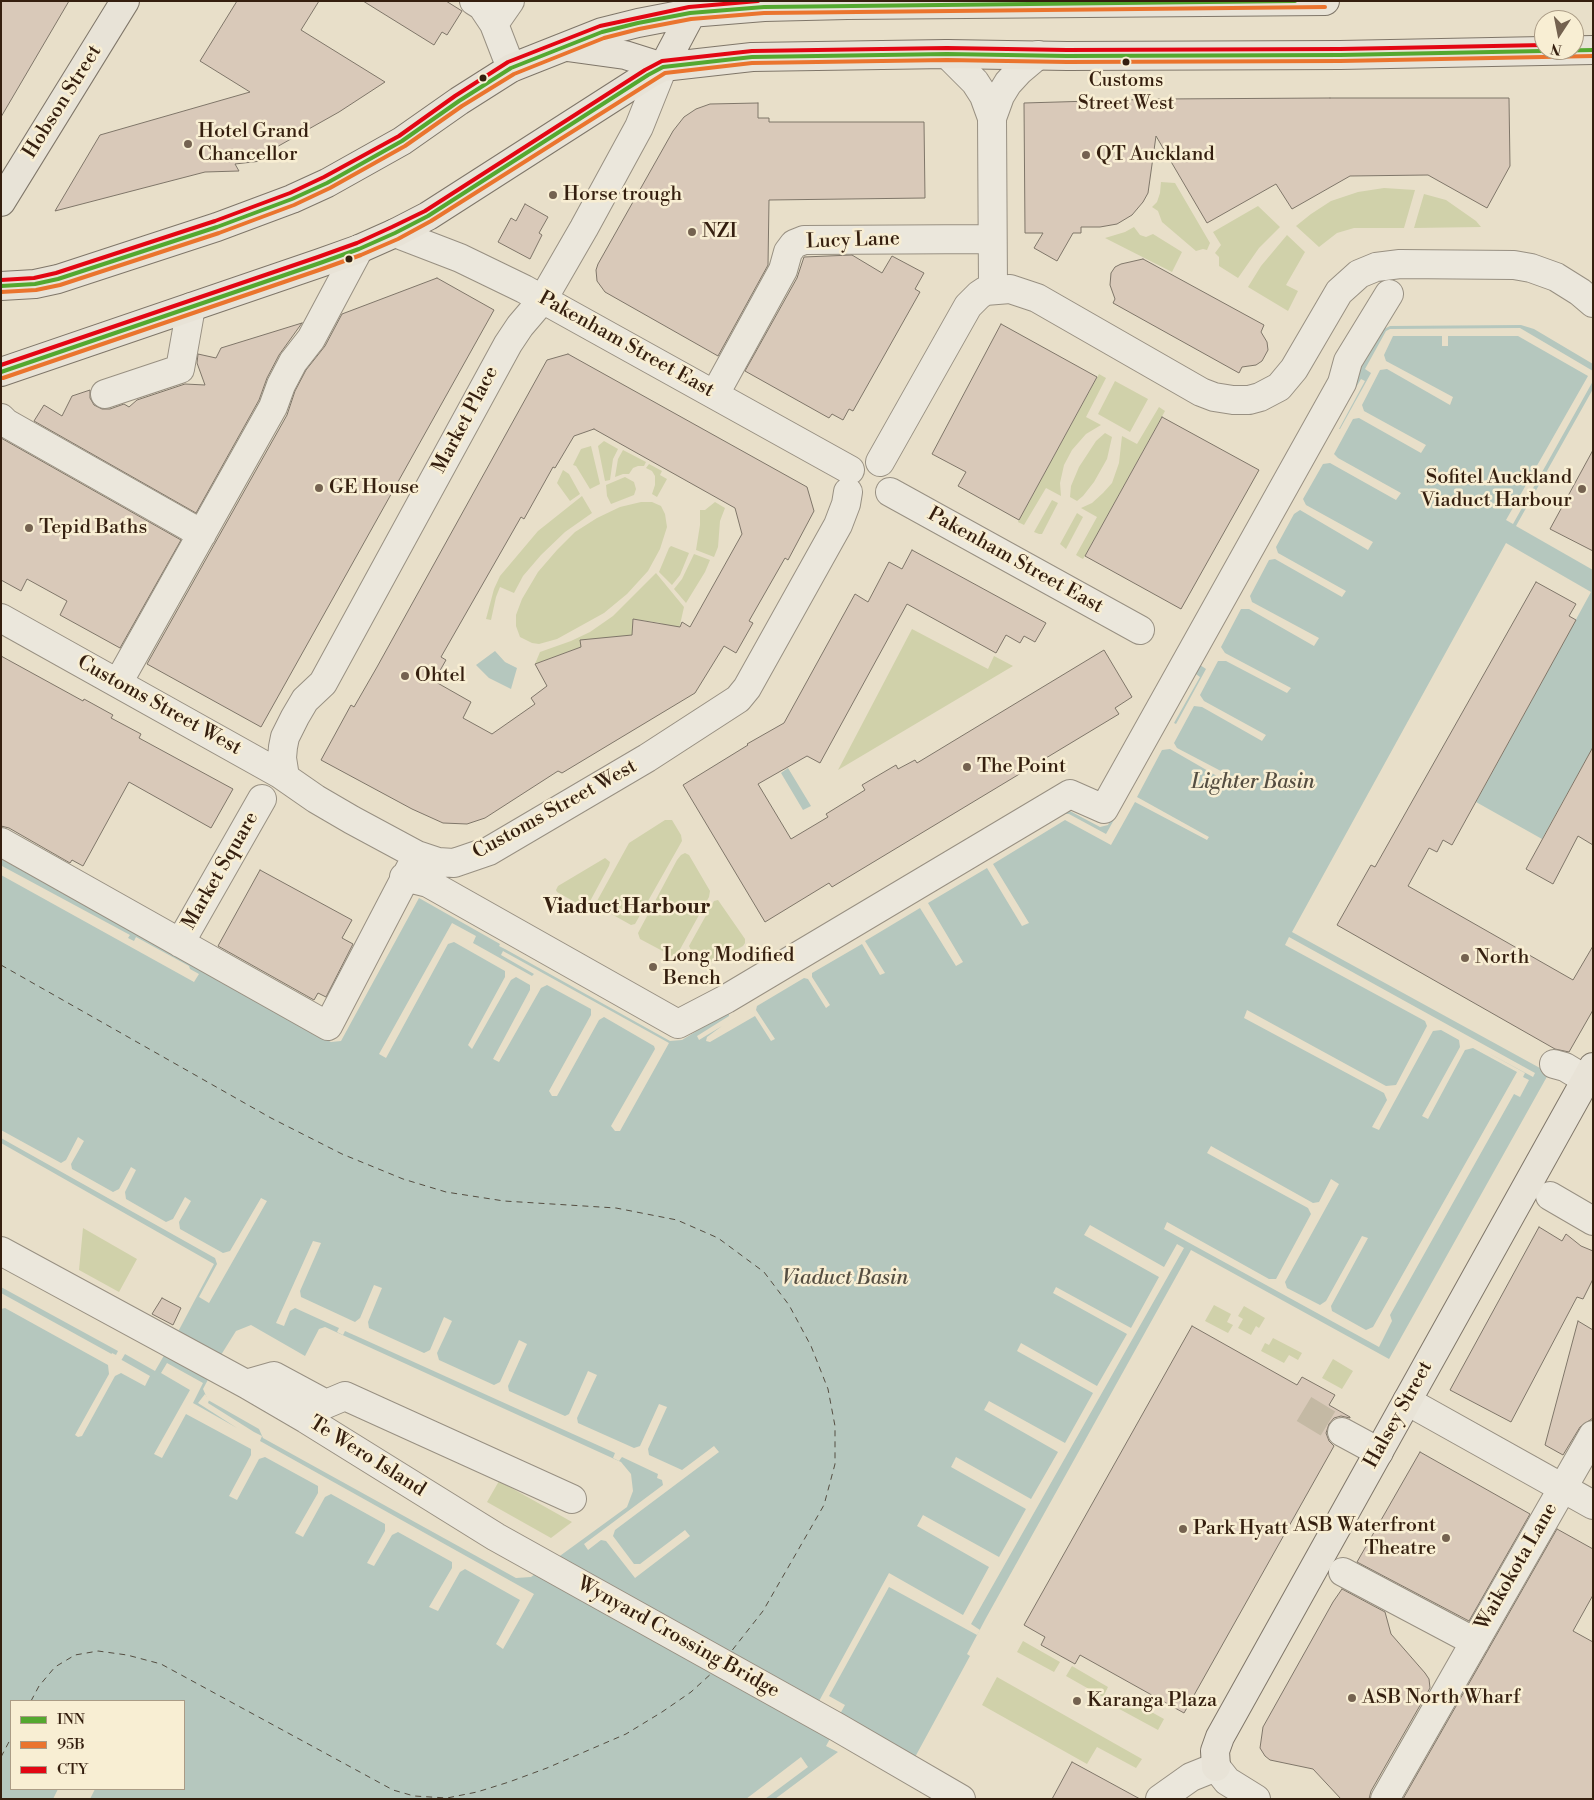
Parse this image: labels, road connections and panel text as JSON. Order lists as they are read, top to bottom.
{
  "streets": {
    "main road": ["Hobson Street", "Halsey Street"],
    "street": [
      "Lucy Lane",
      "Pakenham Street East",
      "Market Place",
      "Customs Street West",
      "Market Square",
      "Te Wero Island",
      "Waikokota Lane",
      "Wynyard Crossing Bridge"
    ]
  },
  "crossings": [
    ["Lucy Lane", "Pakenham Street East"],
    ["Pakenham Street East", "Market Place"],
    ["Pakenham Street East", "Customs Street West"],
    ["Market Place", "Customs Street West"],
    ["Te Wero Island", "Wynyard Crossing Bridge"]
  ],
  "districts": ["Viaduct Harbour"],
  "water": ["Lighter Basin", "Viaduct Basin"],
  "places": [
    "Customs Street West",
    "Hotel Grand Chancellor",
    "QT Auckland",
    "Horse trough",
    "NZI",
    "GE House",
    "Sofitel Auckland Viaduct Harbour",
    "Tepid Baths",
    "Ohtel",
    "The Point",
    "North",
    "Long Modified Bench",
    "Park Hyatt",
    "ASB Waterfront Theatre",
    "ASB North Wharf",
    "Karanga Plaza"
  ],
  "lines": ["transit line INN", "transit line CTY", "transit line 95B"],
  "legend": ["INN", "95B", "CTY"],
  "north": "bottom"
}
